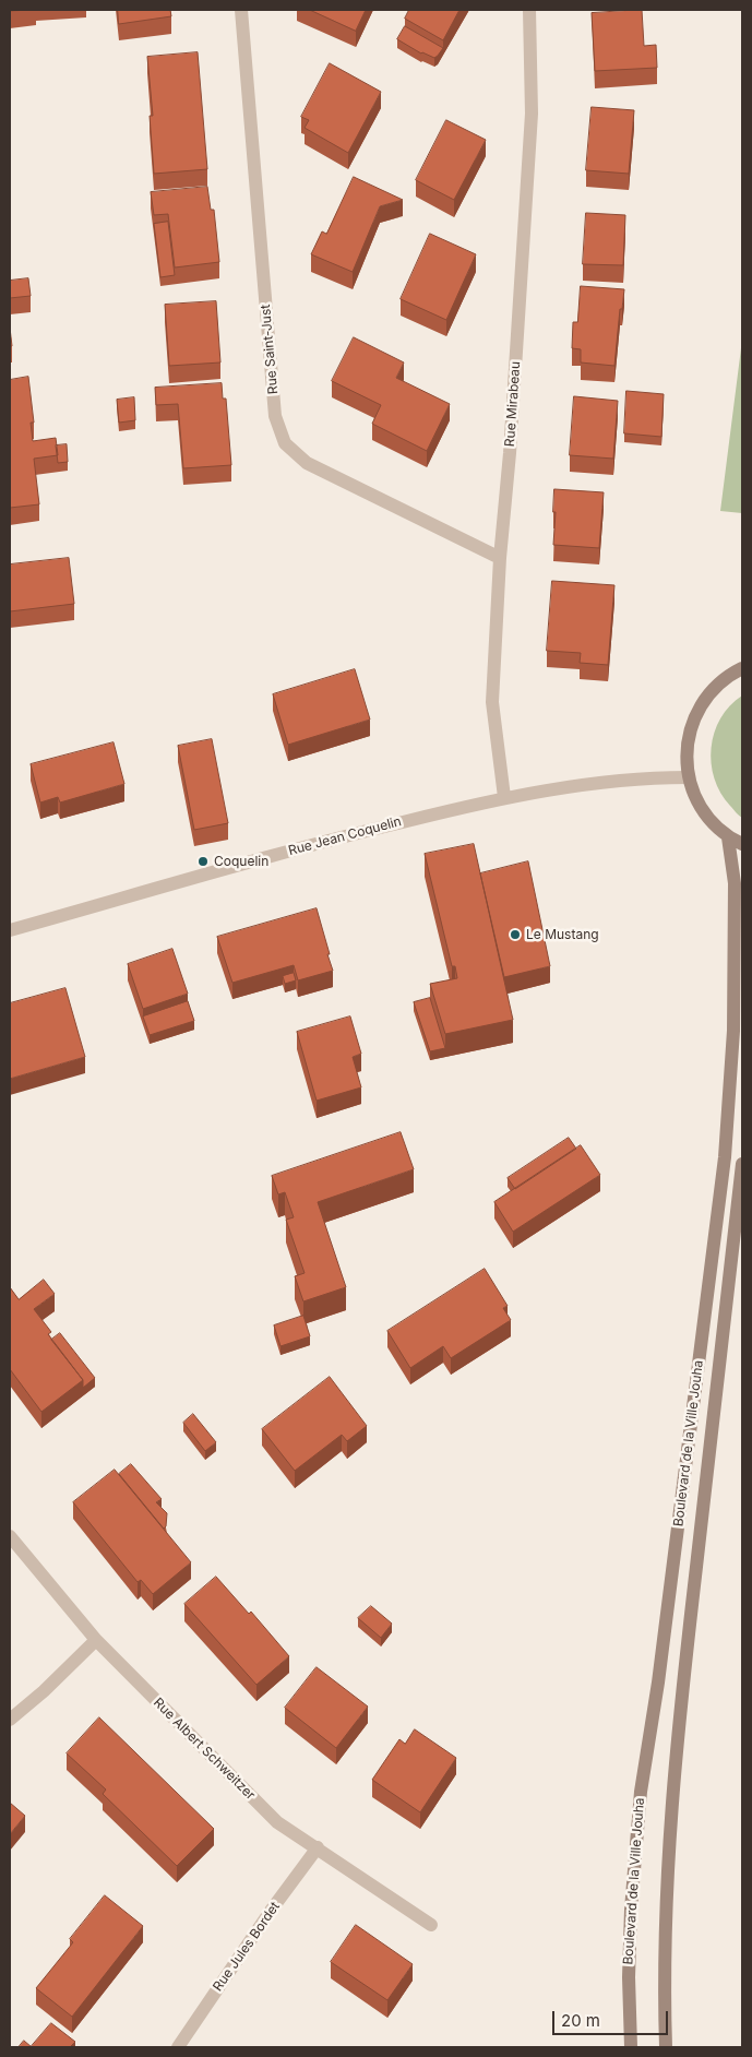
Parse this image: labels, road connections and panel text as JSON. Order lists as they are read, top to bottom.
{
  "streets": {
    "main road": ["Boulevard de la Ville Jouha"],
    "street": [
      "Rue Saint-Just",
      "Rue Mirabeau",
      "Rue Jean Coquelin",
      "Rue Albert Schweitzer",
      "Rue Jules Bordet"
    ]
  },
  "crossings": [
    ["Rue Saint-Just", "Rue Mirabeau"],
    ["Rue Mirabeau", "Rue Jean Coquelin"],
    ["Rue Albert Schweitzer", "Rue Jules Bordet"]
  ],
  "places": ["Coquelin", "Le Mustang"],
  "scale_bar": "20 m"
}
